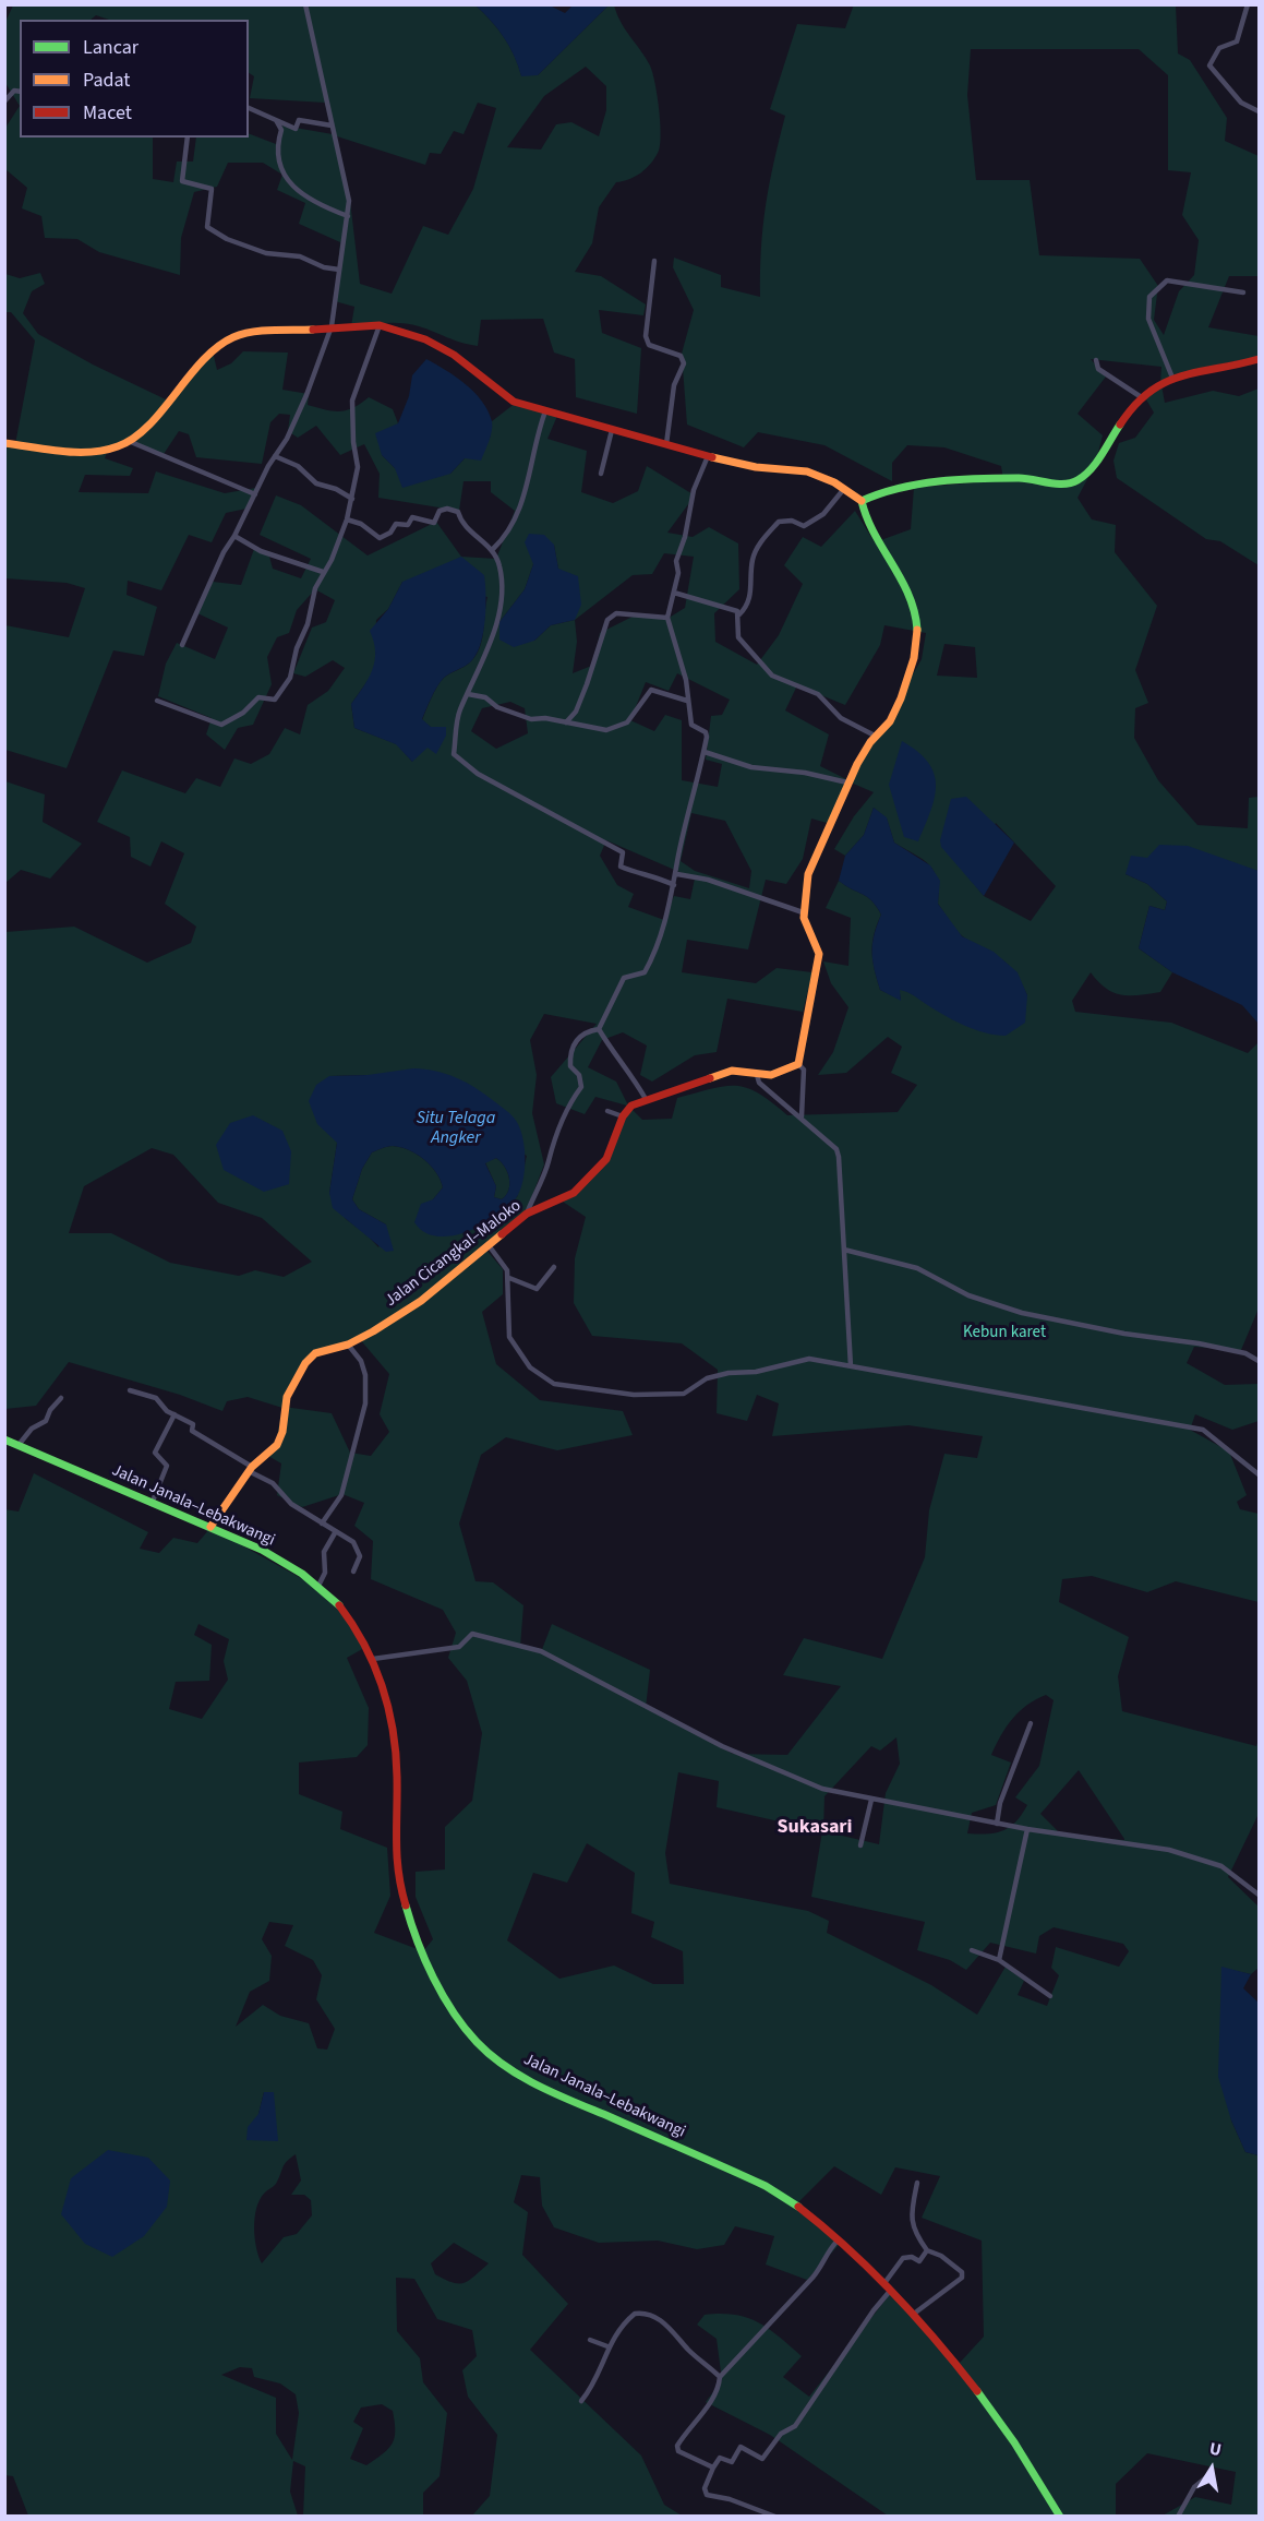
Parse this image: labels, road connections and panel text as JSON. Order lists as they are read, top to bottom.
{
  "streets": {
    "street": ["Jalan Cicangkal–Maloko", "Jalan Janala–Lebakwangi"]
  },
  "crossings": [
    ["Jalan Cicangkal–Maloko", "Jalan Janala–Lebakwangi"]
  ],
  "districts": ["Sukasari"],
  "water": ["Situ Telaga Angker"],
  "parks": ["Kebun karet"],
  "legend": ["Lancar", "Padat", "Macet"],
  "north": "top"
}
